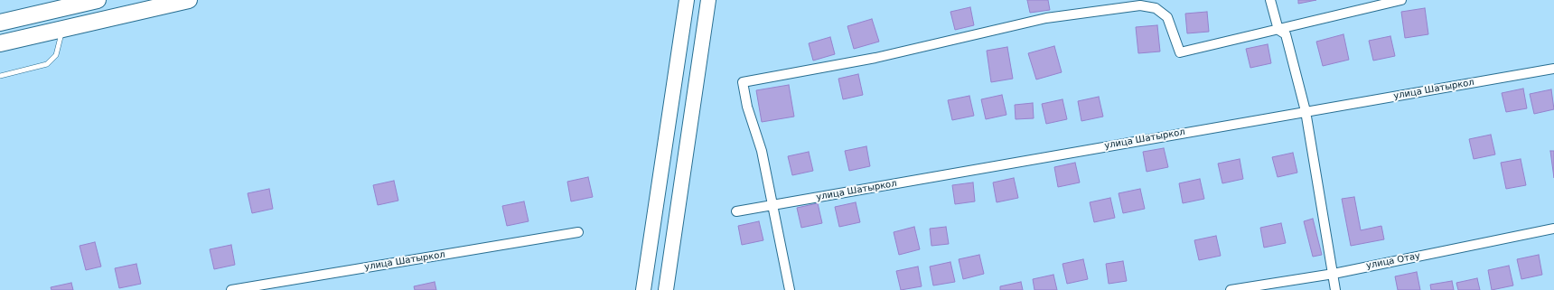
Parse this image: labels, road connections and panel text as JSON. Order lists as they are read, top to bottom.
{
  "streets": {
    "street": ["улица Шатыркол", "улица Отау"]
  }
}
